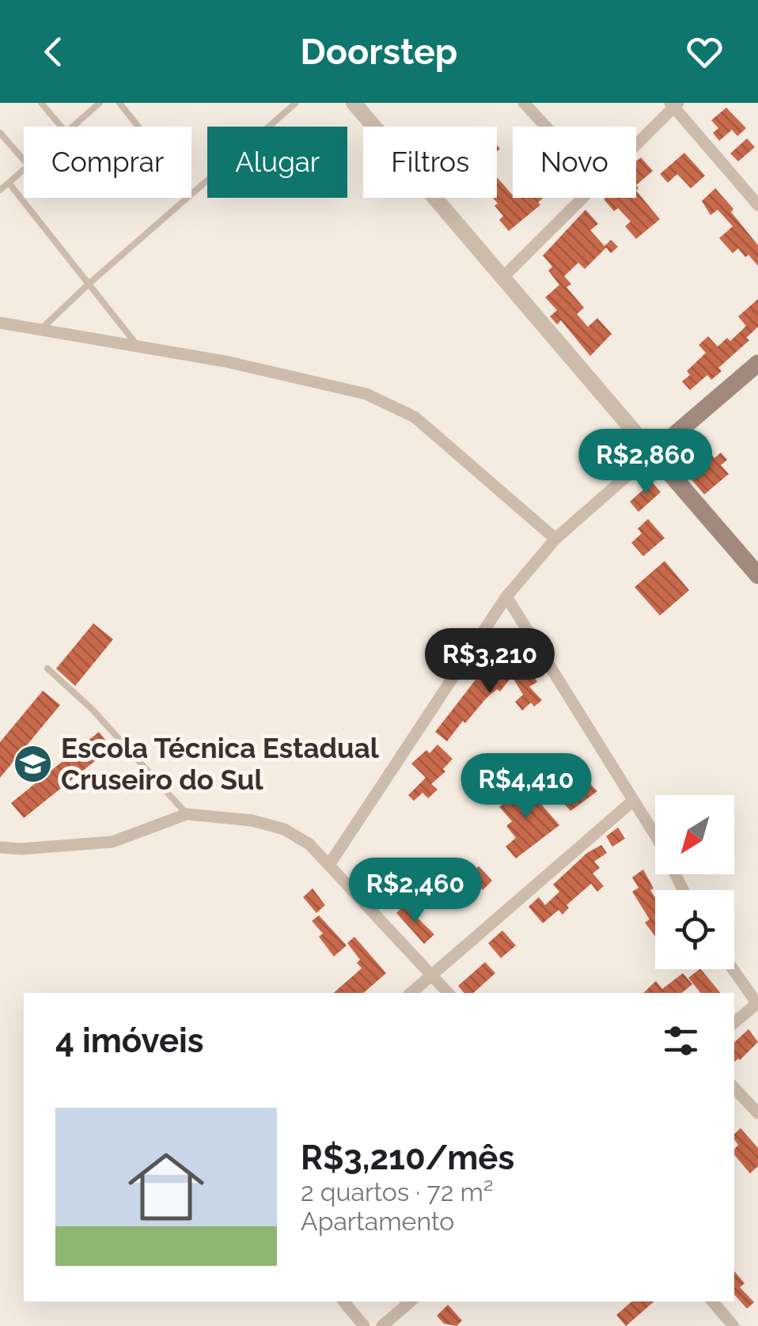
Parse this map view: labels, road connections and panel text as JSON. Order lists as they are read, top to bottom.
{
  "places": {
    "school or university": ["Escola Técnica Estadual Cruseiro do Sul"]
  },
  "north": "bottom left",
  "page": {
    "header": "Doorstep",
    "chip": [
      "Comprar",
      "Alugar",
      "Filtros",
      "Novo"
    ],
    "price": [
      "R$2,860",
      "R$3,210",
      "R$4,410",
      "R$2,460"
    ],
    "heading": "4 imóveis",
    "list": [
      {
        "name": "R$3,210/mês",
        "note": "2 quartos · 72 m² · Apartamento"
      }
    ]
  }
}
